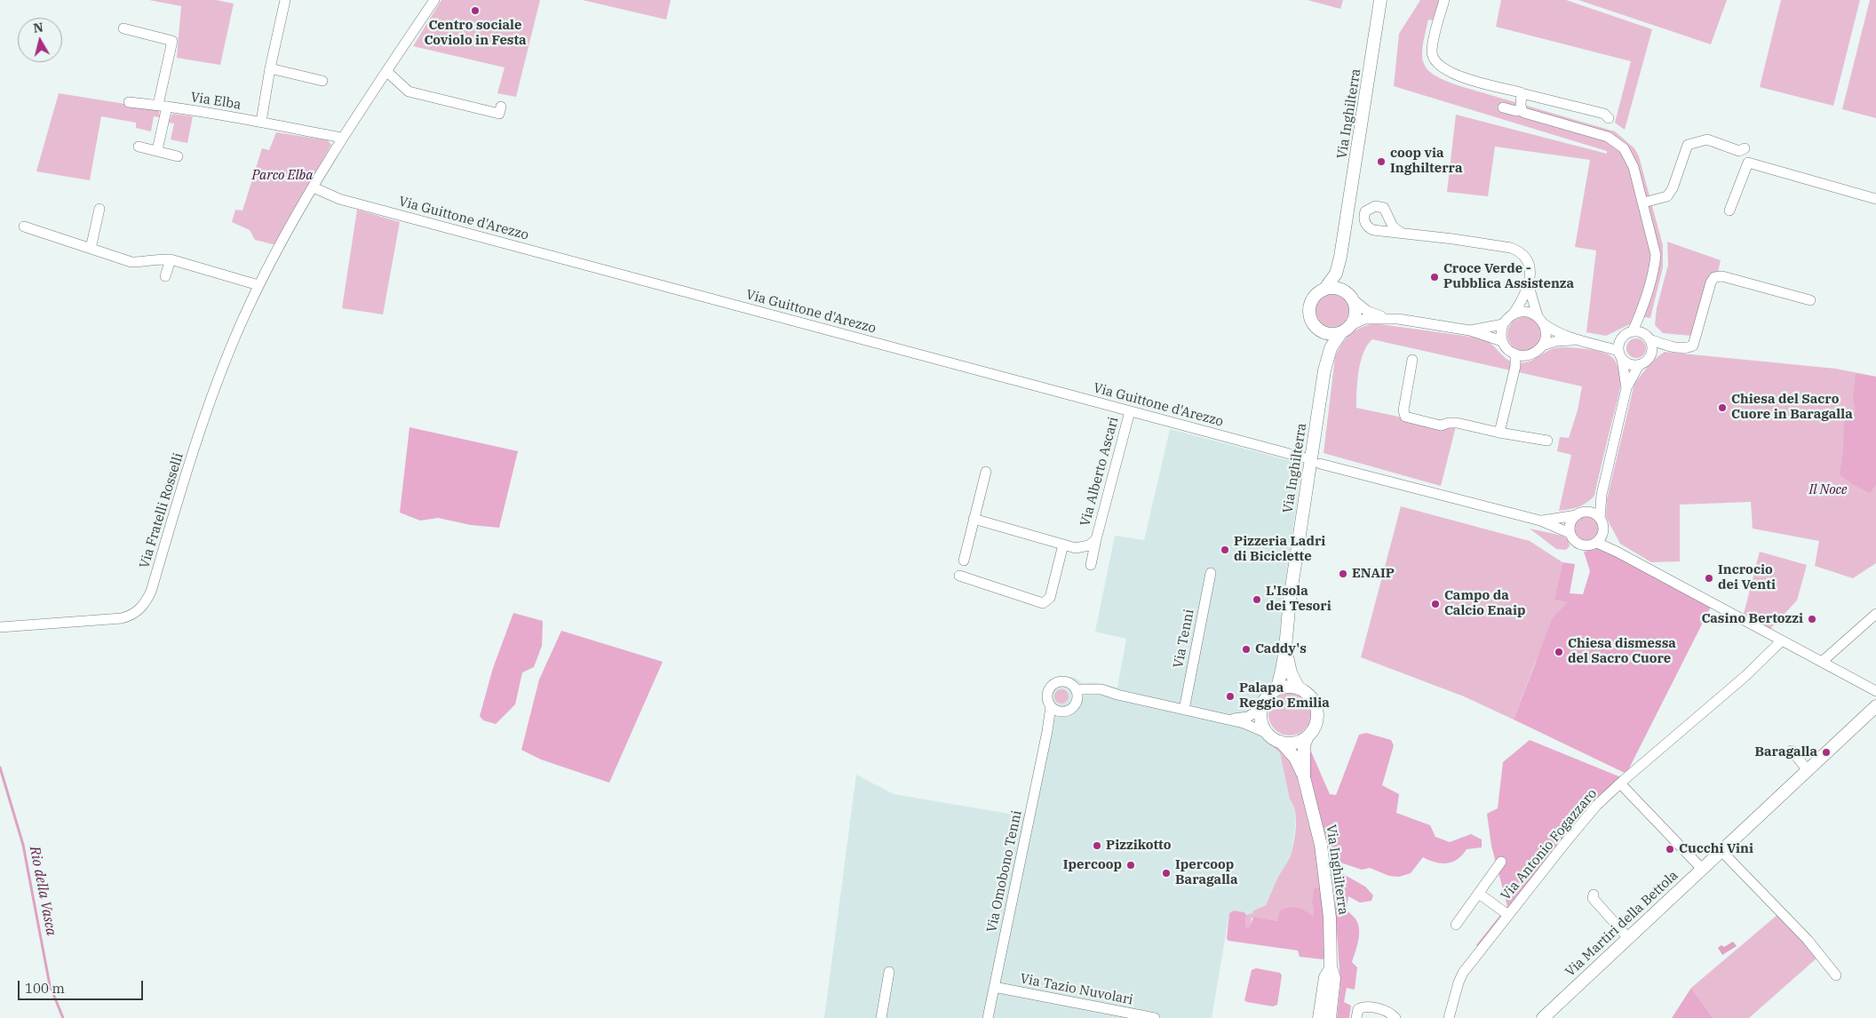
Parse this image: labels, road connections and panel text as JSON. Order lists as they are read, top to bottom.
{
  "streets": {
    "main road": ["Via Inghilterra", "Via Martiri della Bettola"],
    "street": [
      "Via Elba",
      "Via Guittone d'Arezzo",
      "Via Alberto Ascari",
      "Via Fratelli Rosselli",
      "Via Tenni",
      "Via Antonio Fogazzaro",
      "Via Omobono Tenni",
      "Via Tazio Nuvolari"
    ]
  },
  "crossings": [
    ["Via Elba", "Via Fratelli Rosselli"],
    ["Via Inghilterra", "Via Omobono Tenni"],
    ["Via Guittone d'Arezzo", "Via Alberto Ascari"],
    ["Via Guittone d'Arezzo", "Via Fratelli Rosselli"],
    ["Via Tenni", "Via Omobono Tenni"],
    ["Via Omobono Tenni", "Via Tazio Nuvolari"]
  ],
  "water": ["Rio della Vasca"],
  "parks": ["Parco Elba", "Il Noce"],
  "places": [
    "Centro sociale Coviolo in Festa",
    "coop via Inghilterra",
    "Croce Verde - Pubblica Assistenza",
    "Chiesa del Sacro Cuore in Baragalla",
    "Pizzeria Ladri di Biciclette",
    "ENAIP",
    "Incrocio dei Venti",
    "L'Isola dei Tesori",
    "Campo da Calcio Enaip",
    "Casino Bertozzi",
    "Caddy's",
    "Chiesa dismessa del Sacro Cuore",
    "Palapa Reggio Emilia",
    "Baragalla",
    "Pizzikotto",
    "Cucchi Vini",
    "Ipercoop",
    "Ipercoop Baragalla"
  ],
  "scale_bar": "100 m",
  "north": "top"
}
